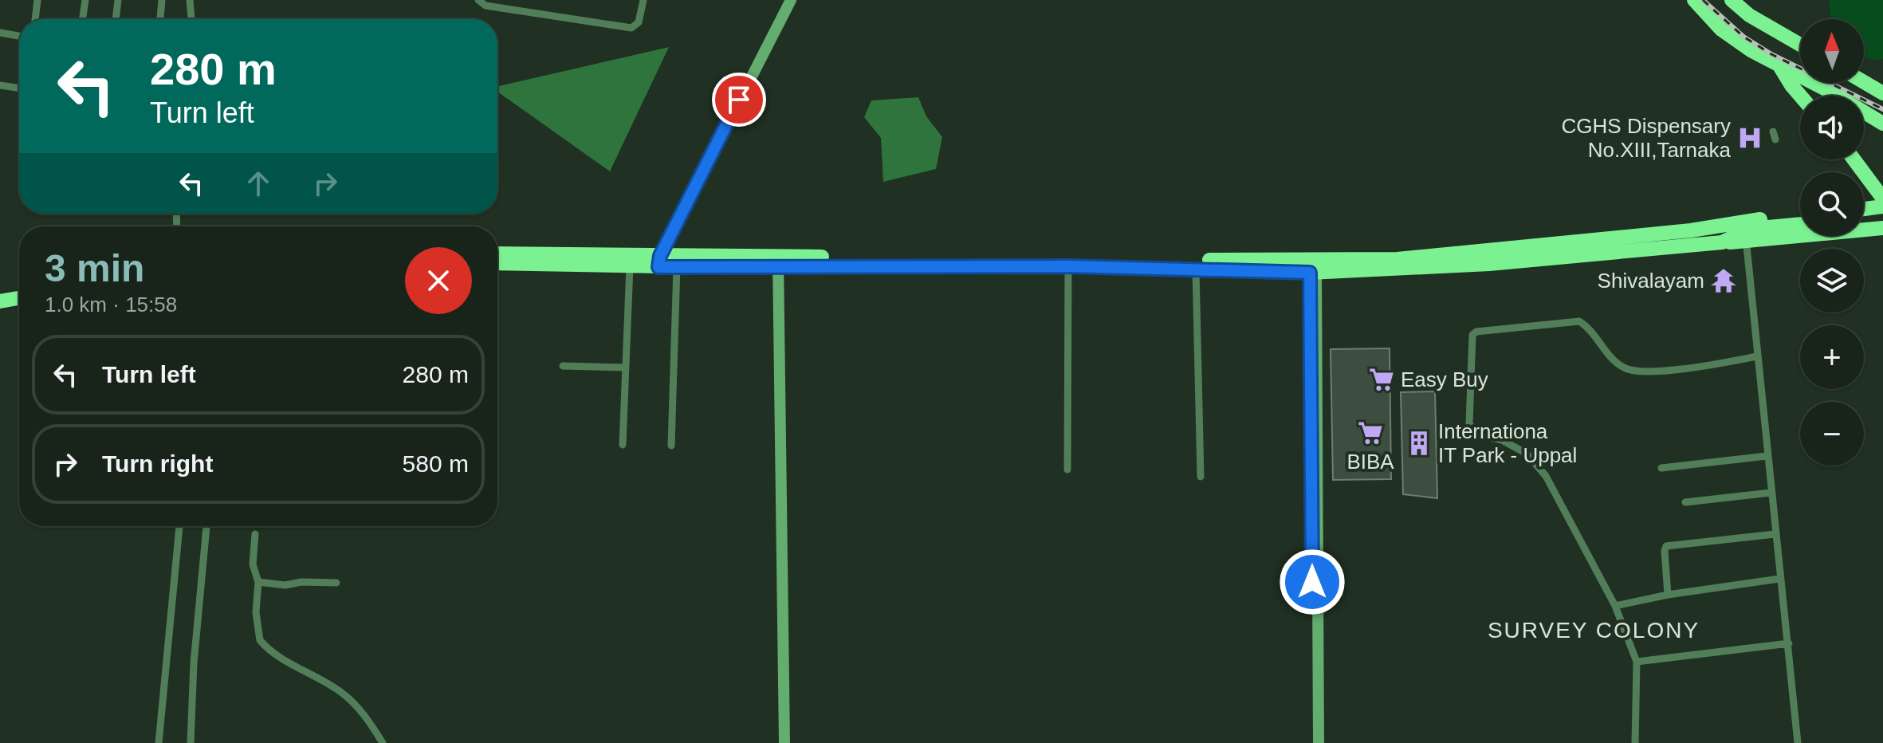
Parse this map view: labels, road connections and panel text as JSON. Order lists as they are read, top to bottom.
{
  "districts": ["SURVEY COLONY"],
  "places": {
    "hospital": ["CGHS Dispensary No.XIII,Tarnaka"],
    "temple": ["Shivalayam"],
    "supermarket": ["Easy Buy", "BIBA"],
    "building": ["Internationa IT Park - Uppal"]
  },
  "north": "top",
  "page": {
    "map_buttons": ["+", "−"],
    "turn": ["280 m", "Turn left"],
    "heading": ["3 min", "1.0 km · 15:58"],
    "list": [
      {
        "name": "Turn left",
        "value": "280 m"
      },
      {
        "name": "Turn right",
        "value": "580 m"
      }
    ]
  }
}
